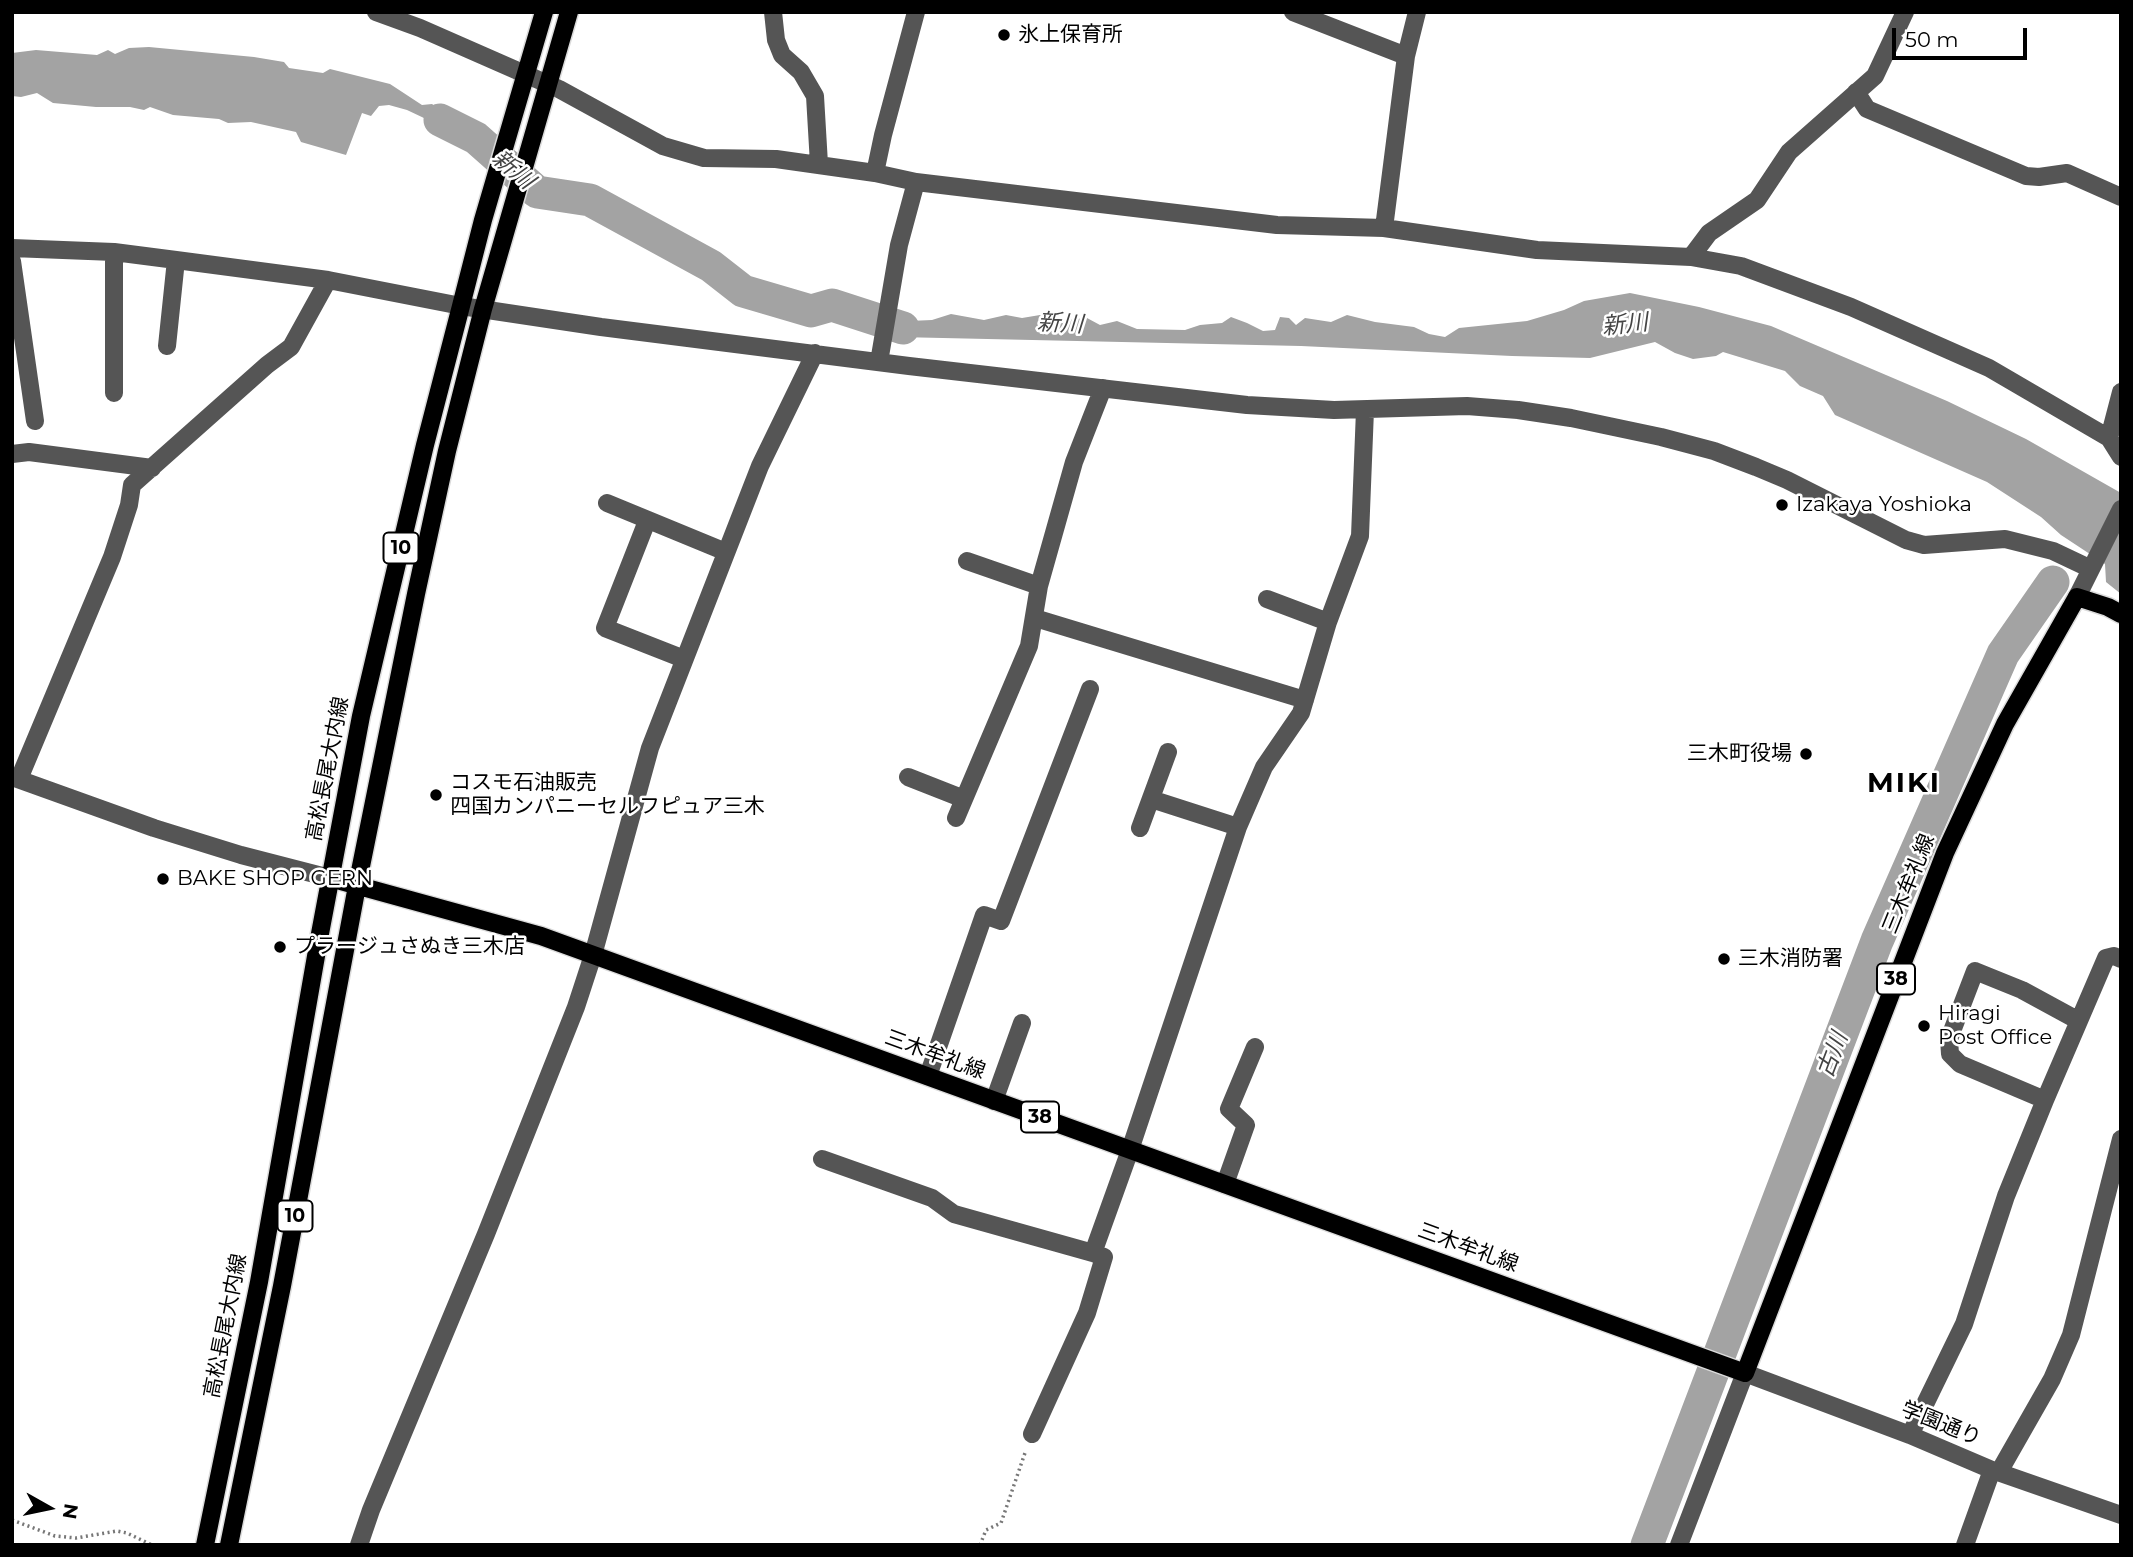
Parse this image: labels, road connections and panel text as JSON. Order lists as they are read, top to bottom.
{
  "streets": {
    "main road": [
      "10",
      "高松長尾大内線",
      "三木牟礼線",
      "38"
    ],
    "street": ["学園通り"]
  },
  "crossings": [
    ["10", "三木牟礼線"],
    ["高松長尾大内線", "三木牟礼線"],
    ["三木牟礼線", "学園通り"]
  ],
  "districts": ["MIKI"],
  "water": ["新川", "古川"],
  "places": [
    "氷上保育所",
    "Izakaya Yoshioka",
    "三木町役場",
    "コスモ石油販売 四国カンパニーセルフピュア三木",
    "BAKE SHOP GERN",
    "プラージュさぬき三木店",
    "三木消防署",
    "Hiragi Post Office"
  ],
  "scale_bar": "50 m",
  "north": "right"
}
